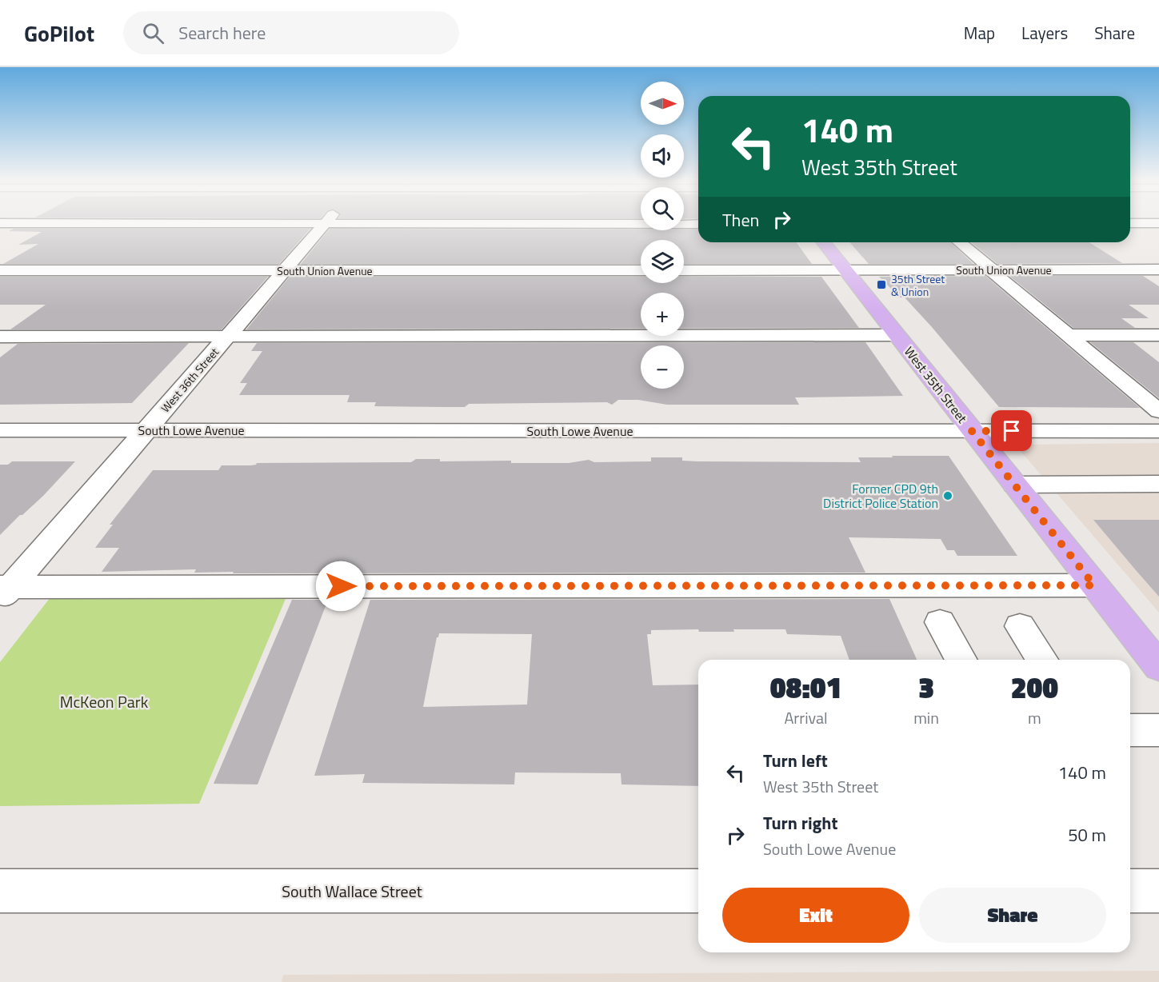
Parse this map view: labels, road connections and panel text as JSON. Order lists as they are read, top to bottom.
{
  "streets": {
    "main road": ["West 35th Street"],
    "street": [
      "South Union Avenue",
      "West 36th Street",
      "South Lowe Avenue",
      "South Wallace Street"
    ]
  },
  "crossings": [
    ["South Union Avenue", "West 36th Street"],
    ["South Union Avenue", "West 35th Street"],
    ["West 36th Street", "South Lowe Avenue"],
    ["West 35th Street", "South Lowe Avenue"]
  ],
  "parks": ["McKeon Park"],
  "places": {
    "transit": ["35th Street & Union"],
    "other": ["Former CPD 9th District Police Station"]
  },
  "north": "right",
  "page": {
    "header": "GoPilot",
    "search": "Search here",
    "nav": ["Map", "Layers", "Share"],
    "map_buttons": ["+", "−"],
    "turn": ["140 m", "West 35th Street"],
    "then": "Then",
    "eta": [
      "08:01",
      "Arrival",
      "3",
      "min",
      "200",
      "m"
    ],
    "list": [
      {
        "name": "Turn left",
        "note": "West 35th Street",
        "value": "140 m"
      },
      {
        "name": "Turn right",
        "note": "South Lowe Avenue",
        "value": "50 m"
      }
    ],
    "buttons": ["Exit", "Share"]
  }
}
